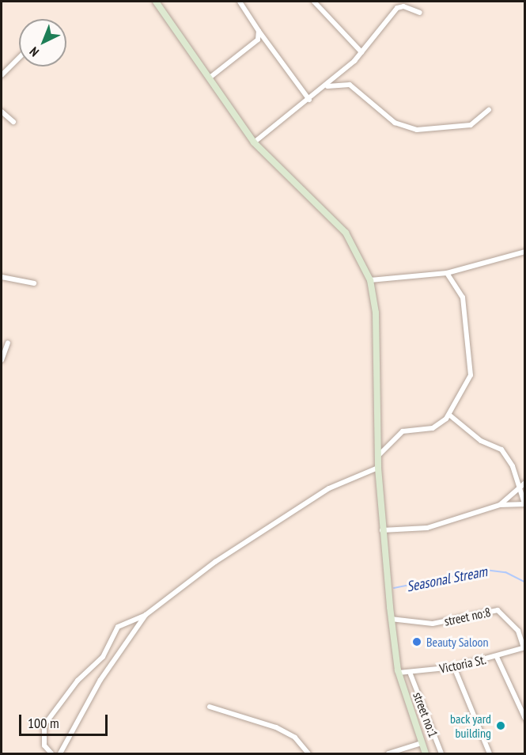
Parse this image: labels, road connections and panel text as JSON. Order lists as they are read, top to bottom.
{
  "streets": {
    "street": ["street no:8", "Victoria St.", "street no:1"]
  },
  "crossings": [
    ["street no:8", "Victoria St."],
    ["Victoria St.", "street no:1"]
  ],
  "water": ["Seasonal Stream"],
  "places": ["Beauty Saloon", "back yard building"],
  "scale_bar": "100 m",
  "north": "bottom left"
}
